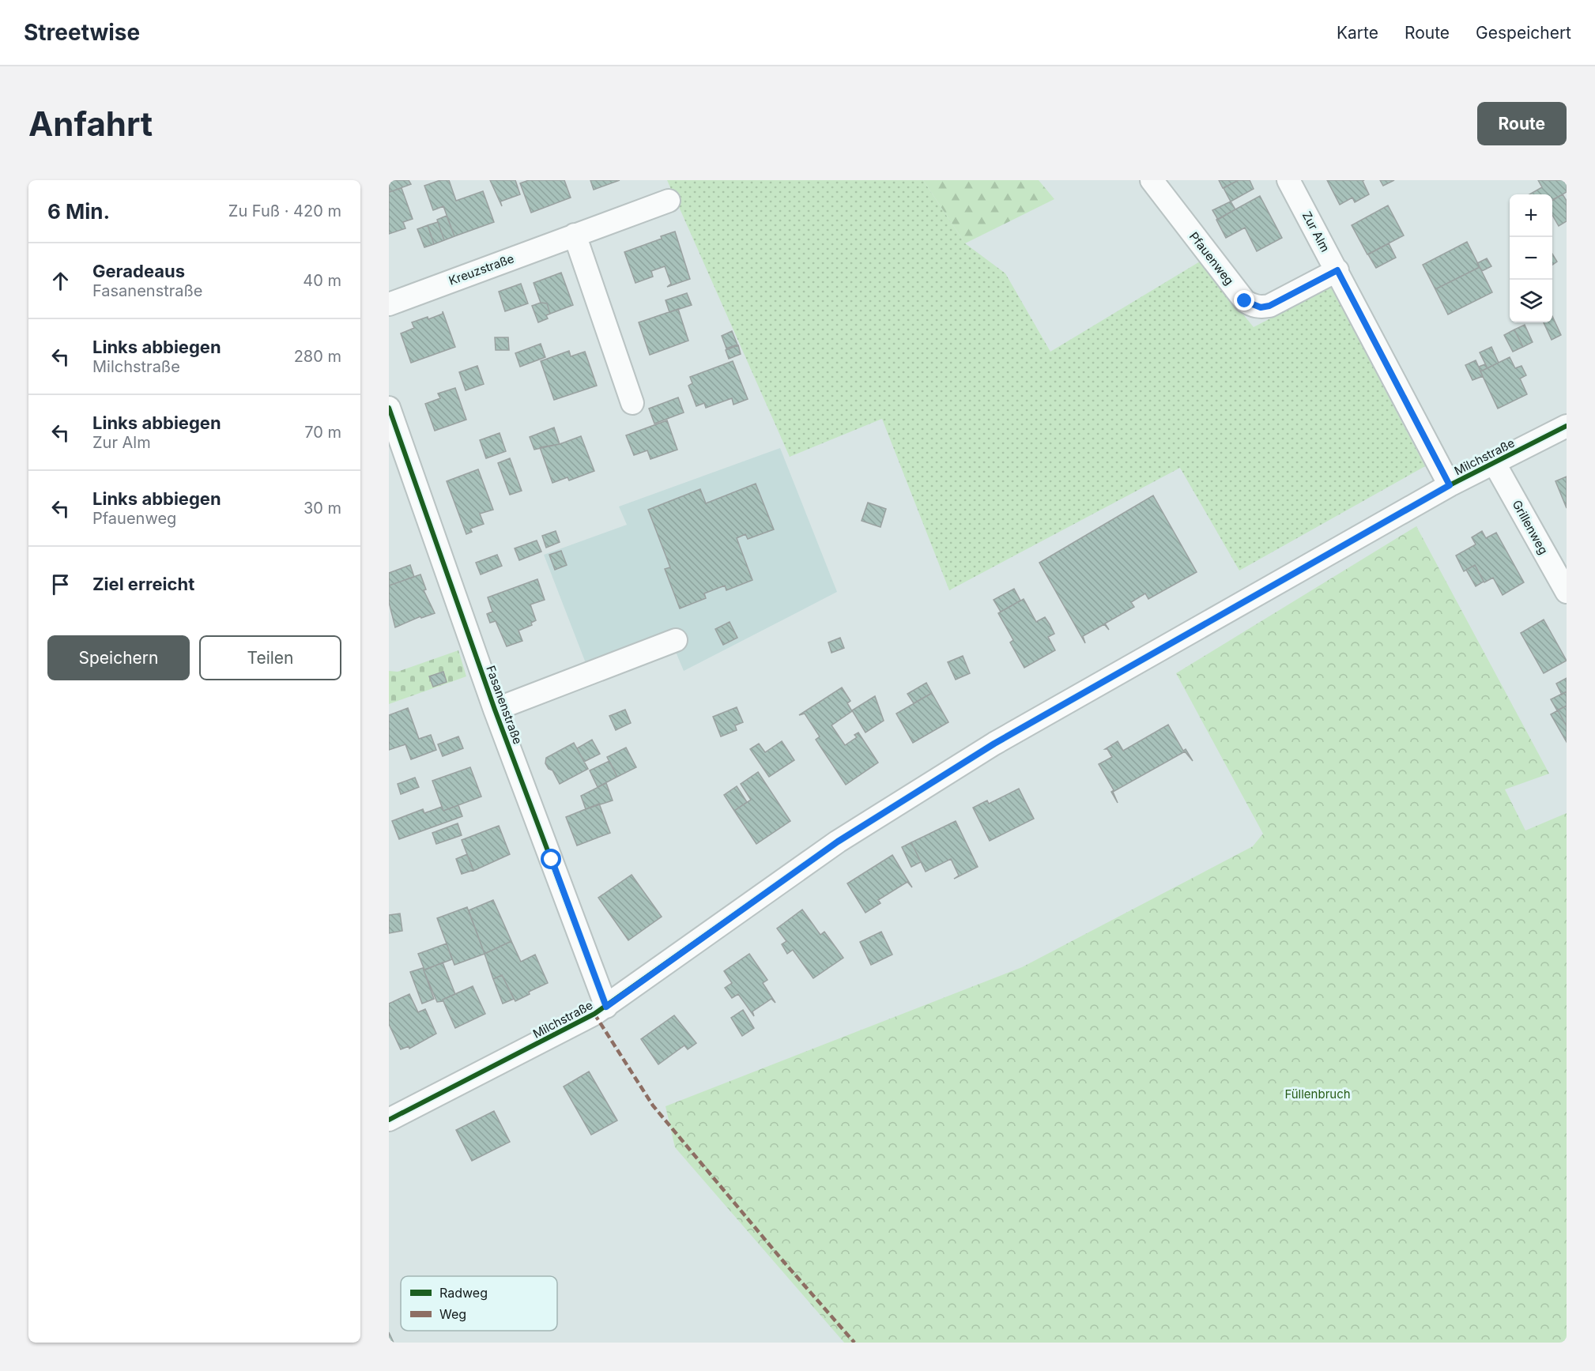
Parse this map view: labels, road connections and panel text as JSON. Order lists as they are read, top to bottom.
{
  "streets": {
    "street": [
      "Zur Alm",
      "Pfauenweg",
      "Kreuzstraße",
      "Milchstraße",
      "Grillenweg",
      "Fasanenstraße"
    ]
  },
  "crossings": [
    ["Zur Alm", "Pfauenweg"],
    ["Zur Alm", "Milchstraße"],
    ["Milchstraße", "Grillenweg"],
    ["Milchstraße", "Fasanenstraße"]
  ],
  "parks": ["Füllenbruch"],
  "legend": ["Radweg", "Weg"],
  "page": {
    "header": "Streetwise",
    "nav": ["Karte", "Route", "Gespeichert"],
    "buttons": [
      "Route",
      ["Speichern", "Teilen"]
    ],
    "title": "Anfahrt",
    "heading": ["6 Min.", "Zu Fuß · 420 m"],
    "map_buttons": ["+", "−"],
    "list": [
      ["Geradeaus", "Fasanenstraße", "40 m"],
      ["Links abbiegen", "Milchstraße", "280 m"],
      ["Links abbiegen", "Zur Alm", "70 m"],
      ["Links abbiegen", "Pfauenweg", "30 m"],
      "Ziel erreicht"
    ]
  }
}
